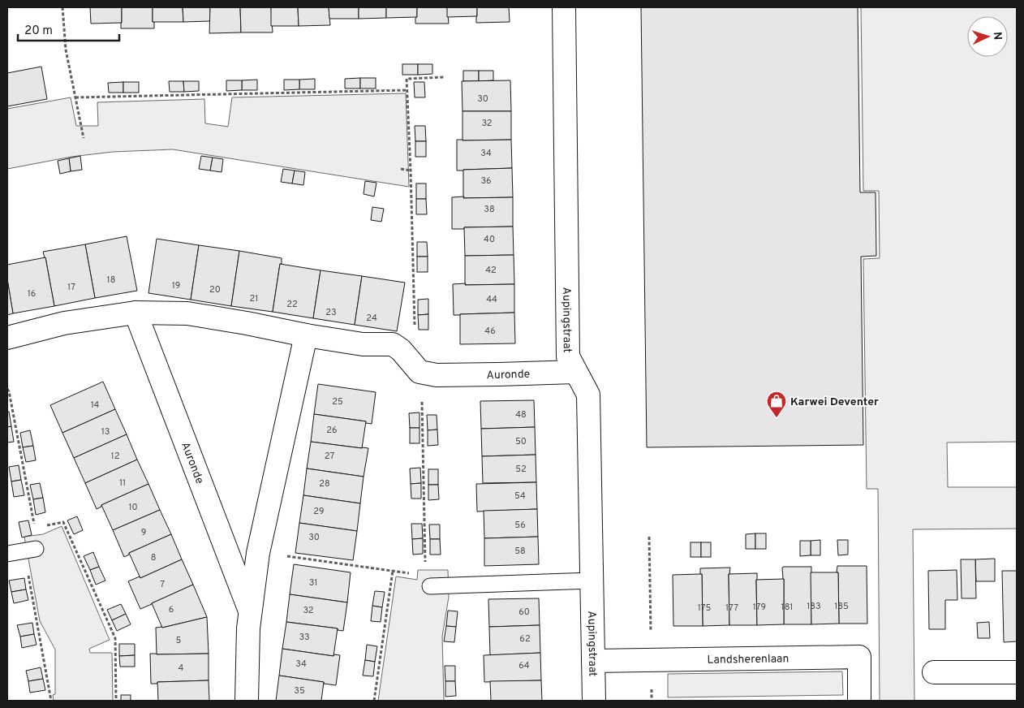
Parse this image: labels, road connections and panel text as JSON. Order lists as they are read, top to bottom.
{
  "streets": {
    "street": ["Aupingstraat", "Auronde", "Landsherenlaan"]
  },
  "crossings": [
    ["Aupingstraat", "Auronde"],
    ["Aupingstraat", "Landsherenlaan"]
  ],
  "places": {
    "shop": ["Karwei Deventer"]
  },
  "house_numbers": [
    "30",
    "32",
    "34",
    "36",
    "38",
    "40",
    "42",
    "18",
    "19",
    "17",
    "20",
    "16",
    "21",
    "44",
    "22",
    "23",
    "24",
    "46",
    "25",
    "14",
    "48",
    "26",
    "13",
    "50",
    "12",
    "27",
    "52",
    "11",
    "28",
    "54",
    "10",
    "29",
    "56",
    "9",
    "30",
    "58",
    "8",
    "31",
    "7",
    "183",
    "185",
    "179",
    "181",
    "175",
    "177",
    "6",
    "32",
    "60",
    "33",
    "62",
    "5",
    "34",
    "64",
    "4",
    "35"
  ],
  "scale_bar": "20 m",
  "north": "right"
}
